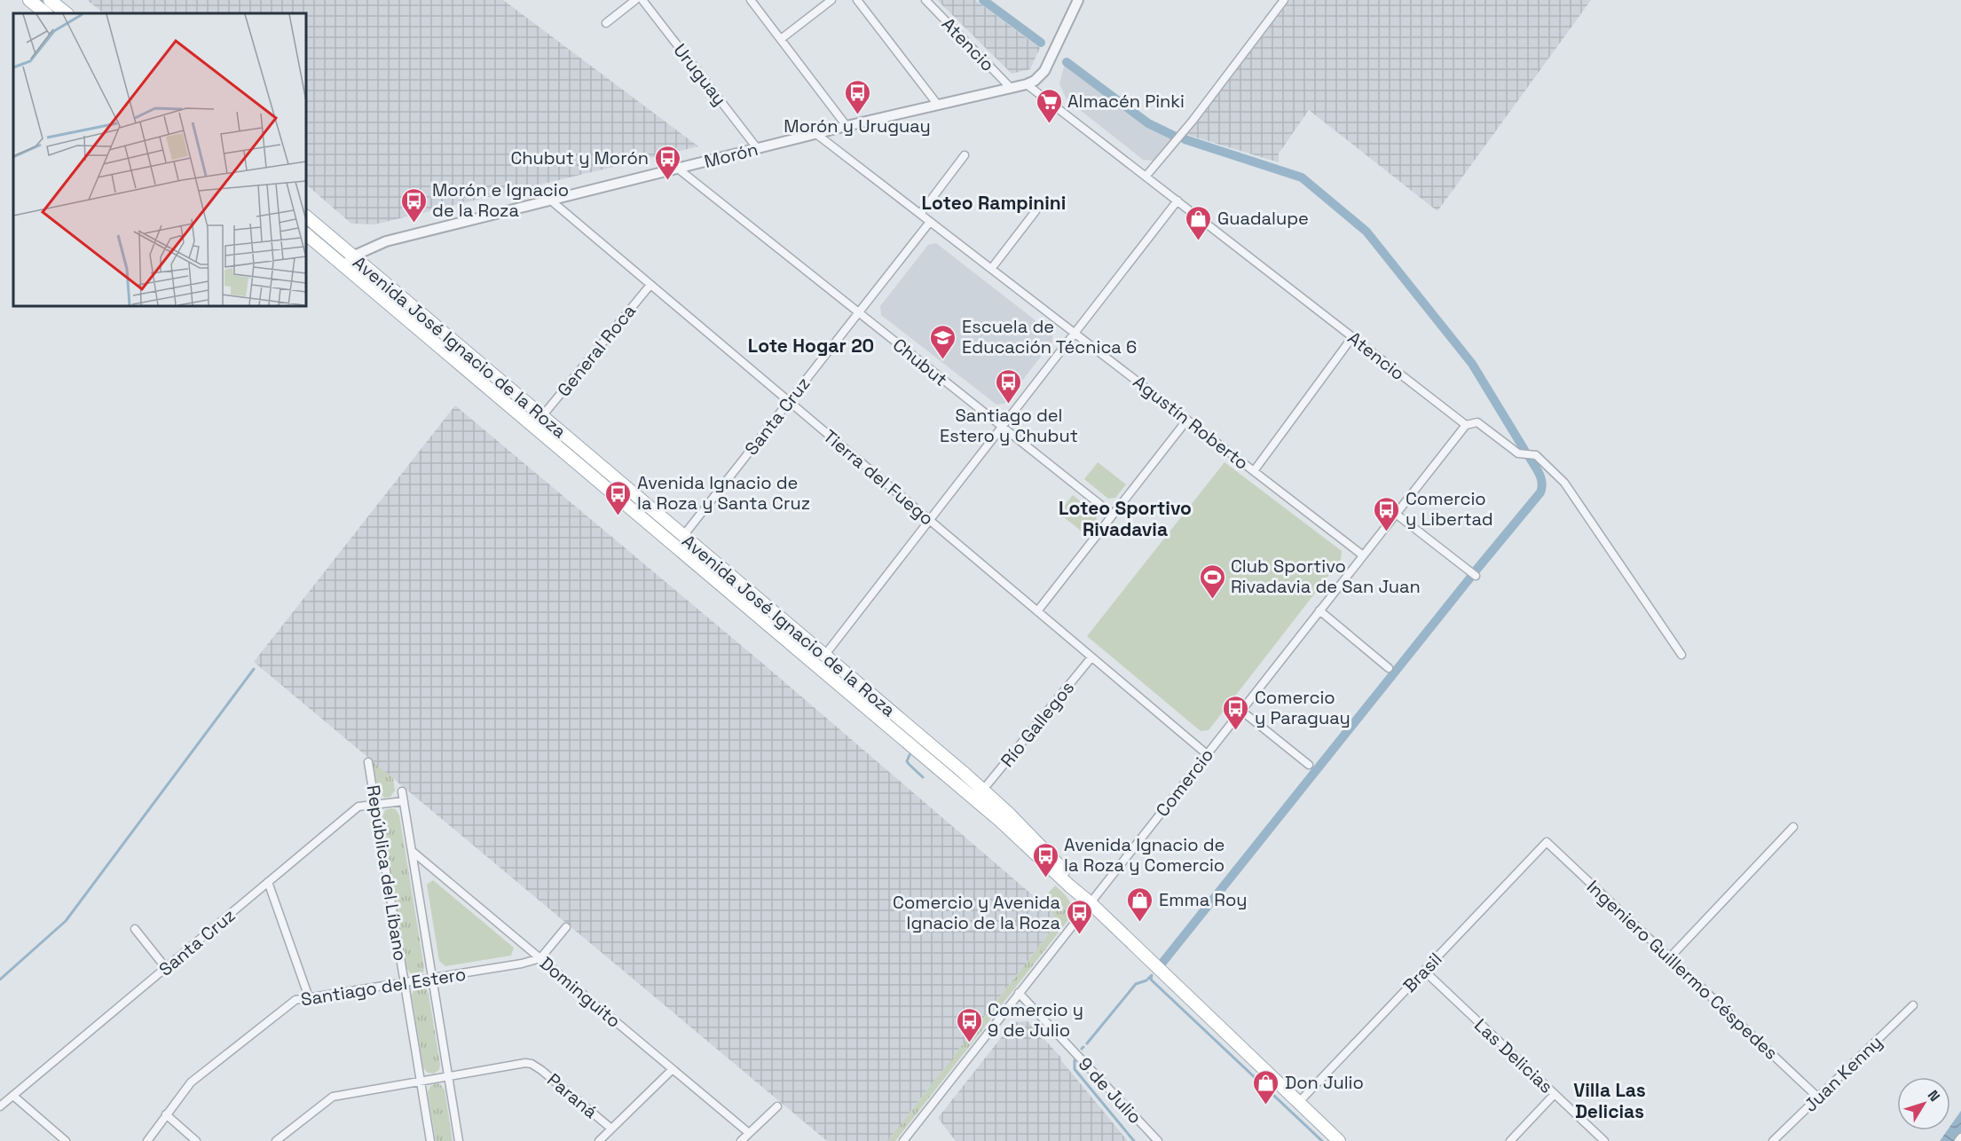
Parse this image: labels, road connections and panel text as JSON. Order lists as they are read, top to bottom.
{
  "streets": {
    "main road": ["Avenida José Ignacio de la Roza"],
    "street": [
      "Atencio",
      "Uruguay",
      "Morón",
      "General Roca",
      "Chubut",
      "Santa Cruz",
      "Agustín Roberto",
      "Tierra del Fuego",
      "Río Gallegos",
      "Comercio",
      "República del Líbano",
      "Ingeniero Guillermo Céspedes",
      "Brasil",
      "Santiago del Estero",
      "Dominguito",
      "Las Delicias",
      "Juan Kenny",
      "9 de Julio",
      "Paraná"
    ]
  },
  "crossings": [
    ["Atencio", "Morón"],
    ["Atencio", "Comercio"],
    ["Uruguay", "Morón"],
    ["Morón", "Avenida José Ignacio de la Roza"],
    ["Morón", "Chubut"],
    ["Morón", "Agustín Roberto"],
    ["Morón", "Tierra del Fuego"],
    ["Avenida José Ignacio de la Roza", "General Roca"],
    ["Avenida José Ignacio de la Roza", "Santa Cruz"],
    ["Avenida José Ignacio de la Roza", "Río Gallegos"],
    ["Avenida José Ignacio de la Roza", "Comercio"],
    ["Avenida José Ignacio de la Roza", "Brasil"],
    ["General Roca", "Tierra del Fuego"],
    ["Chubut", "Santa Cruz"],
    ["Santa Cruz", "Agustín Roberto"],
    ["Santa Cruz", "Tierra del Fuego"],
    ["Santa Cruz", "República del Líbano"],
    ["Agustín Roberto", "Comercio"],
    ["Tierra del Fuego", "Río Gallegos"],
    ["Tierra del Fuego", "Comercio"],
    ["Comercio", "9 de Julio"],
    ["República del Líbano", "Santiago del Estero"],
    ["República del Líbano", "Dominguito"],
    ["República del Líbano", "Paraná"],
    ["Ingeniero Guillermo Céspedes", "Brasil"],
    ["Ingeniero Guillermo Céspedes", "Juan Kenny"],
    ["Brasil", "Las Delicias"],
    ["Santiago del Estero", "Dominguito"]
  ],
  "districts": [
    "Loteo Rampinini",
    "Lote Hogar 20",
    "Loteo Sportivo Rivadavia",
    "Villa Las Delicias"
  ],
  "places": {
    "bus stop": [
      "Morón y Uruguay",
      "Chubut y Morón",
      "Morón e Ignacio de la Roza",
      "Santiago del Estero y Chubut",
      "Avenida Ignacio de la Roza y Santa Cruz",
      "Comercio y Libertad",
      "Comercio y Paraguay",
      "Avenida Ignacio de la Roza y Comercio",
      "Comercio y Avenida Ignacio de la Roza",
      "Comercio y 9 de Julio"
    ],
    "supermarket": ["Almacén Pinki"],
    "shop": ["Guadalupe", "Emma Roy", "Don Julio"],
    "school or university": ["Escuela de Educación Técnica 6"],
    "sports": ["Club Sportivo Rivadavia de San Juan"]
  },
  "north": "top right"
}
